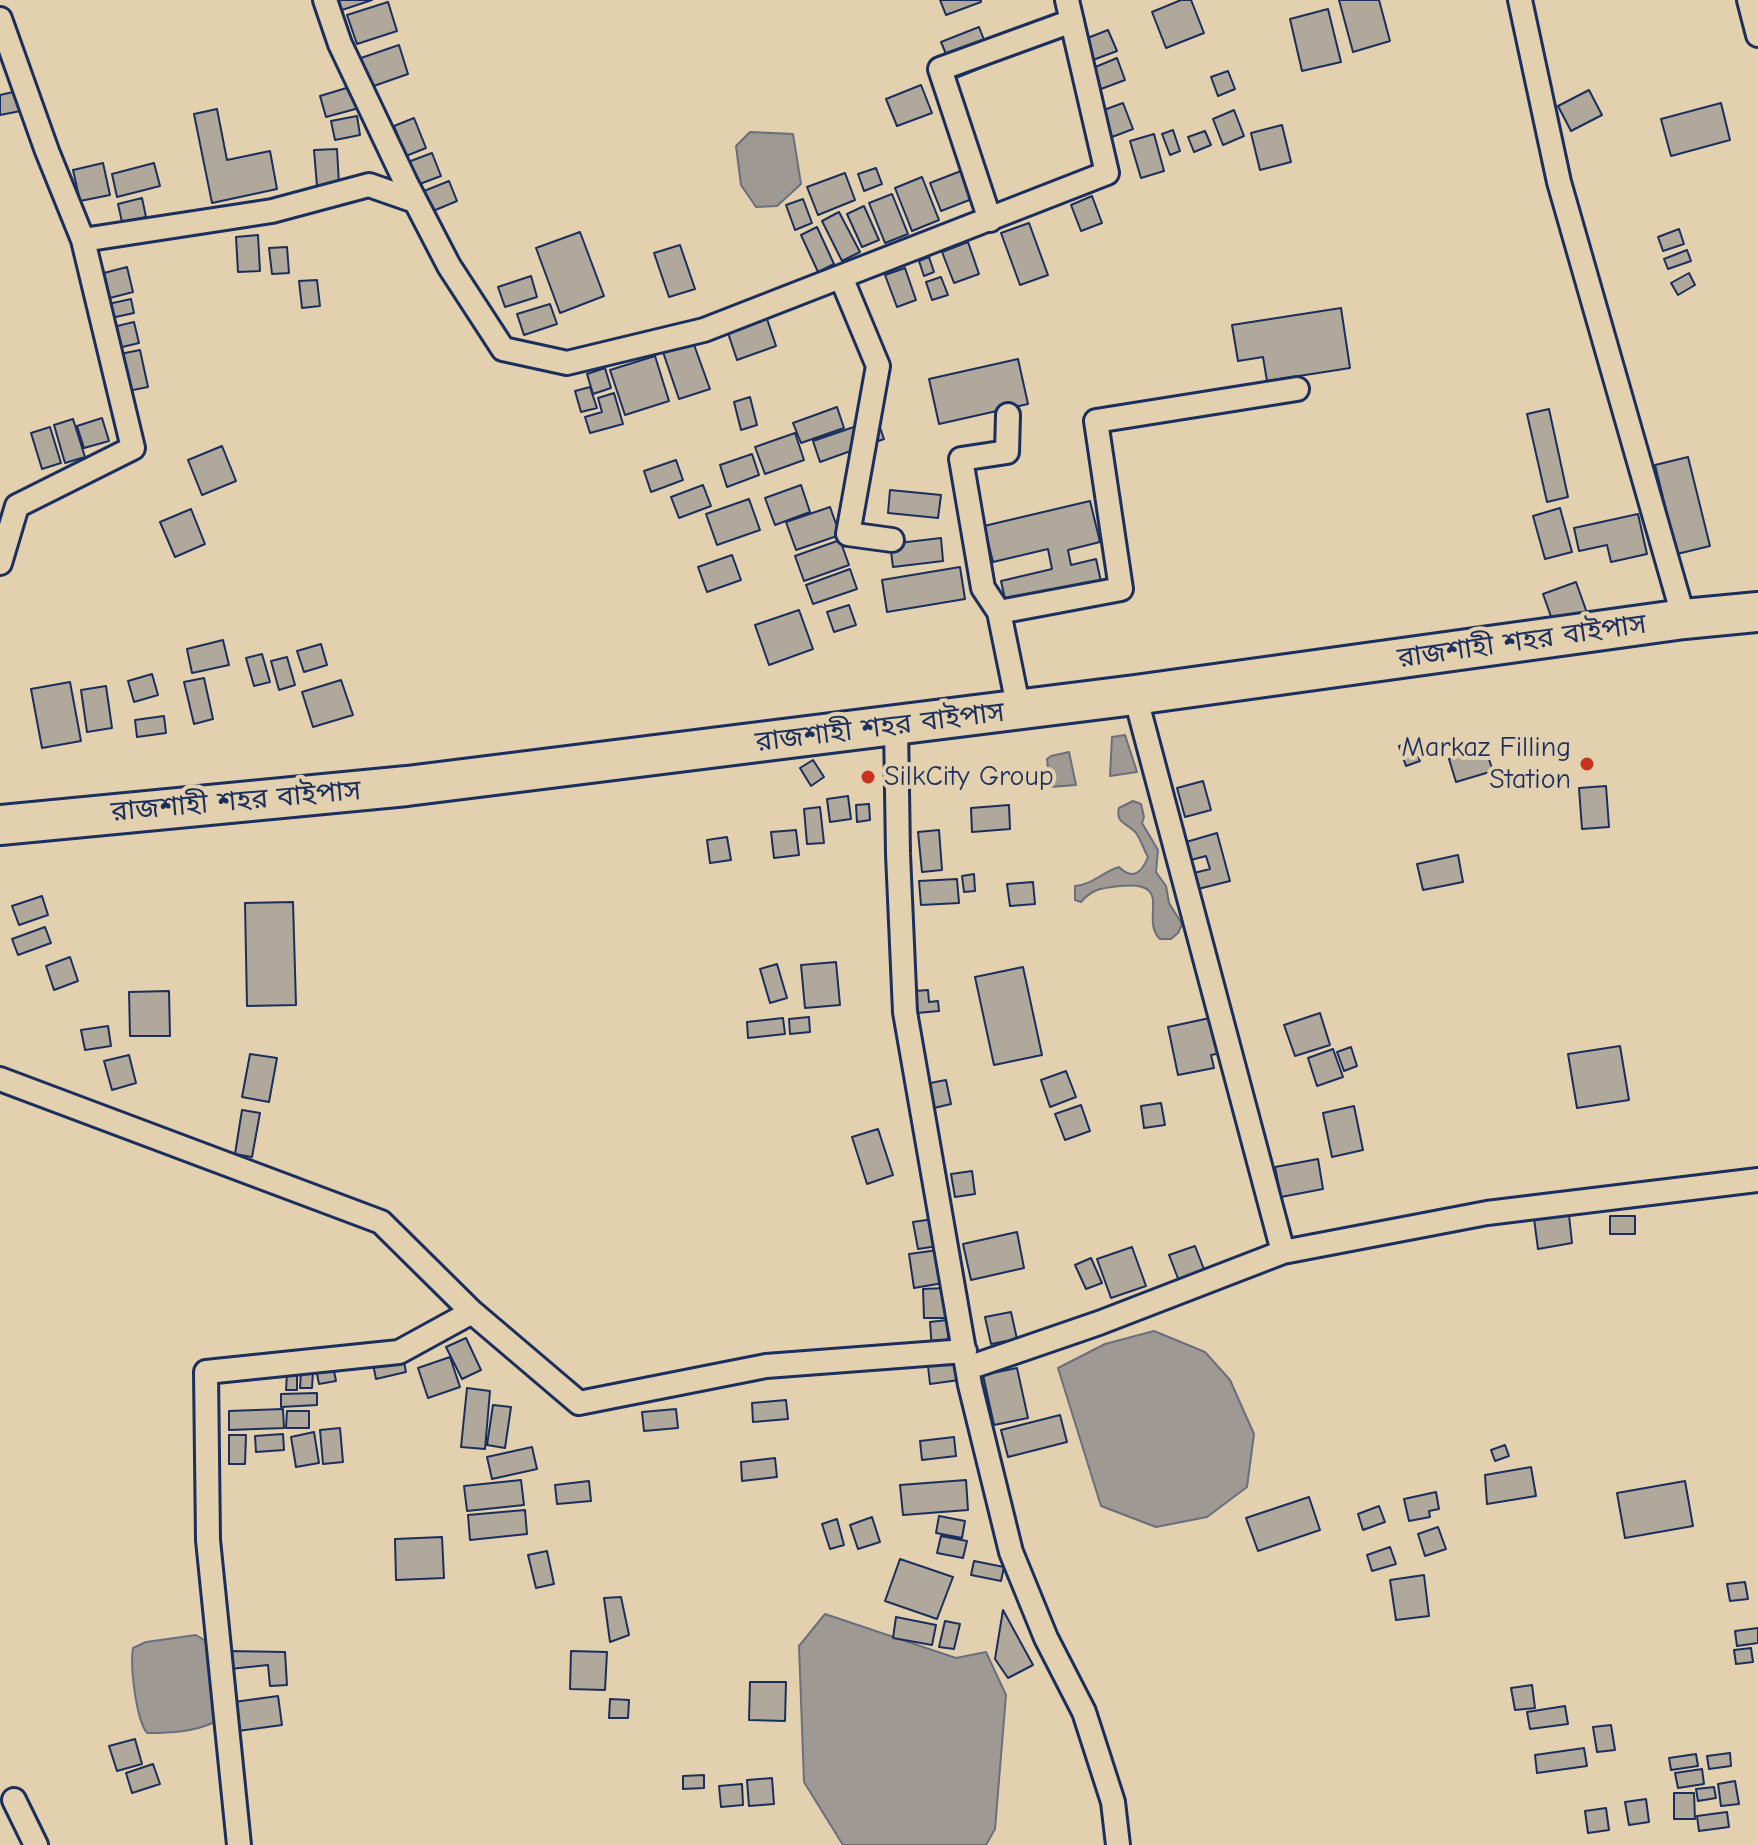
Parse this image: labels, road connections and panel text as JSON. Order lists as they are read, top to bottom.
{
  "streets": {
    "highway": ["রাজশাহী শহর বাইপাস"]
  },
  "places": ["Markaz Filling Station", "SilkCity Group"]
}
